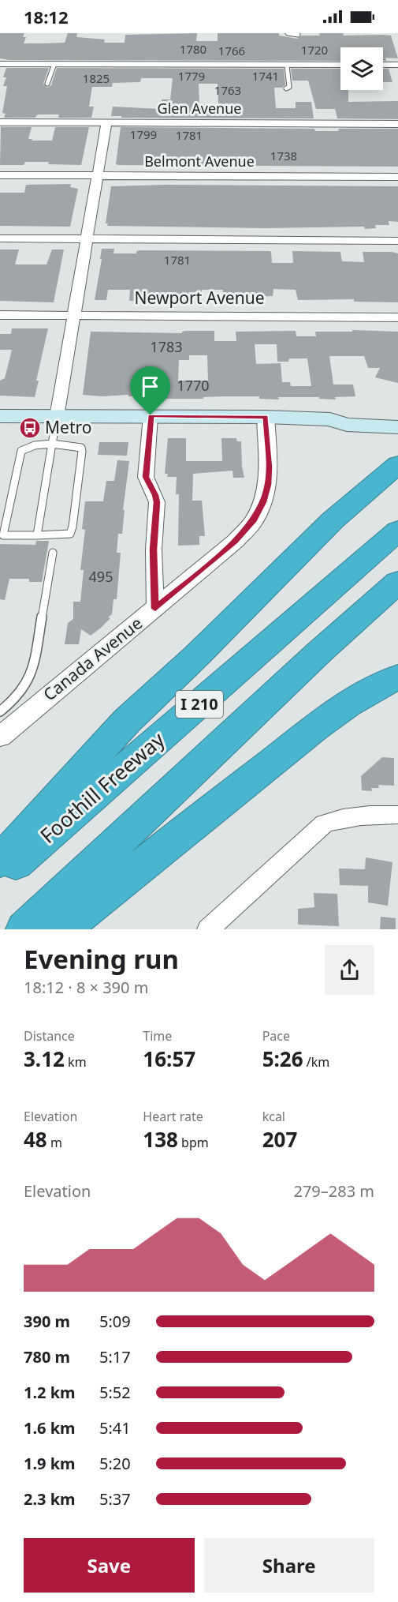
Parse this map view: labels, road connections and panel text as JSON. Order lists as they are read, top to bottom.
{
  "streets": {
    "highway": ["I 210", "Foothill Freeway"],
    "street": [
      "Glen Avenue",
      "Belmont Avenue",
      "Newport Avenue",
      "Canada Avenue"
    ]
  },
  "places": {
    "bus stop": ["Metro"]
  },
  "house_numbers": [
    "1780",
    "1720",
    "1766",
    "1779",
    "1741",
    "1825",
    "1763",
    "1799",
    "1781",
    "1738",
    "1781",
    "1783",
    "1770",
    "495"
  ],
  "page": {
    "status": "18:12",
    "heading": ["Evening run", "18:12 · 8 × 390 m"],
    "stats": [
      ["Distance", "3.12 km"],
      ["Time", "16:57"],
      ["Pace", "5:26 /km"],
      ["Elevation", "48 m"],
      ["Heart rate", "138 bpm"],
      ["kcal", "207"]
    ],
    "chart": ["Elevation", "279–283 m"],
    "list": [
      {
        "name": "390 m",
        "note": "5:09"
      },
      {
        "name": "780 m",
        "note": "5:17"
      },
      {
        "name": "1.2 km",
        "note": "5:52"
      },
      {
        "name": "1.6 km",
        "note": "5:41"
      },
      {
        "name": "1.9 km",
        "note": "5:20"
      },
      {
        "name": "2.3 km",
        "note": "5:37"
      }
    ],
    "buttons": ["Save", "Share"]
  }
}
